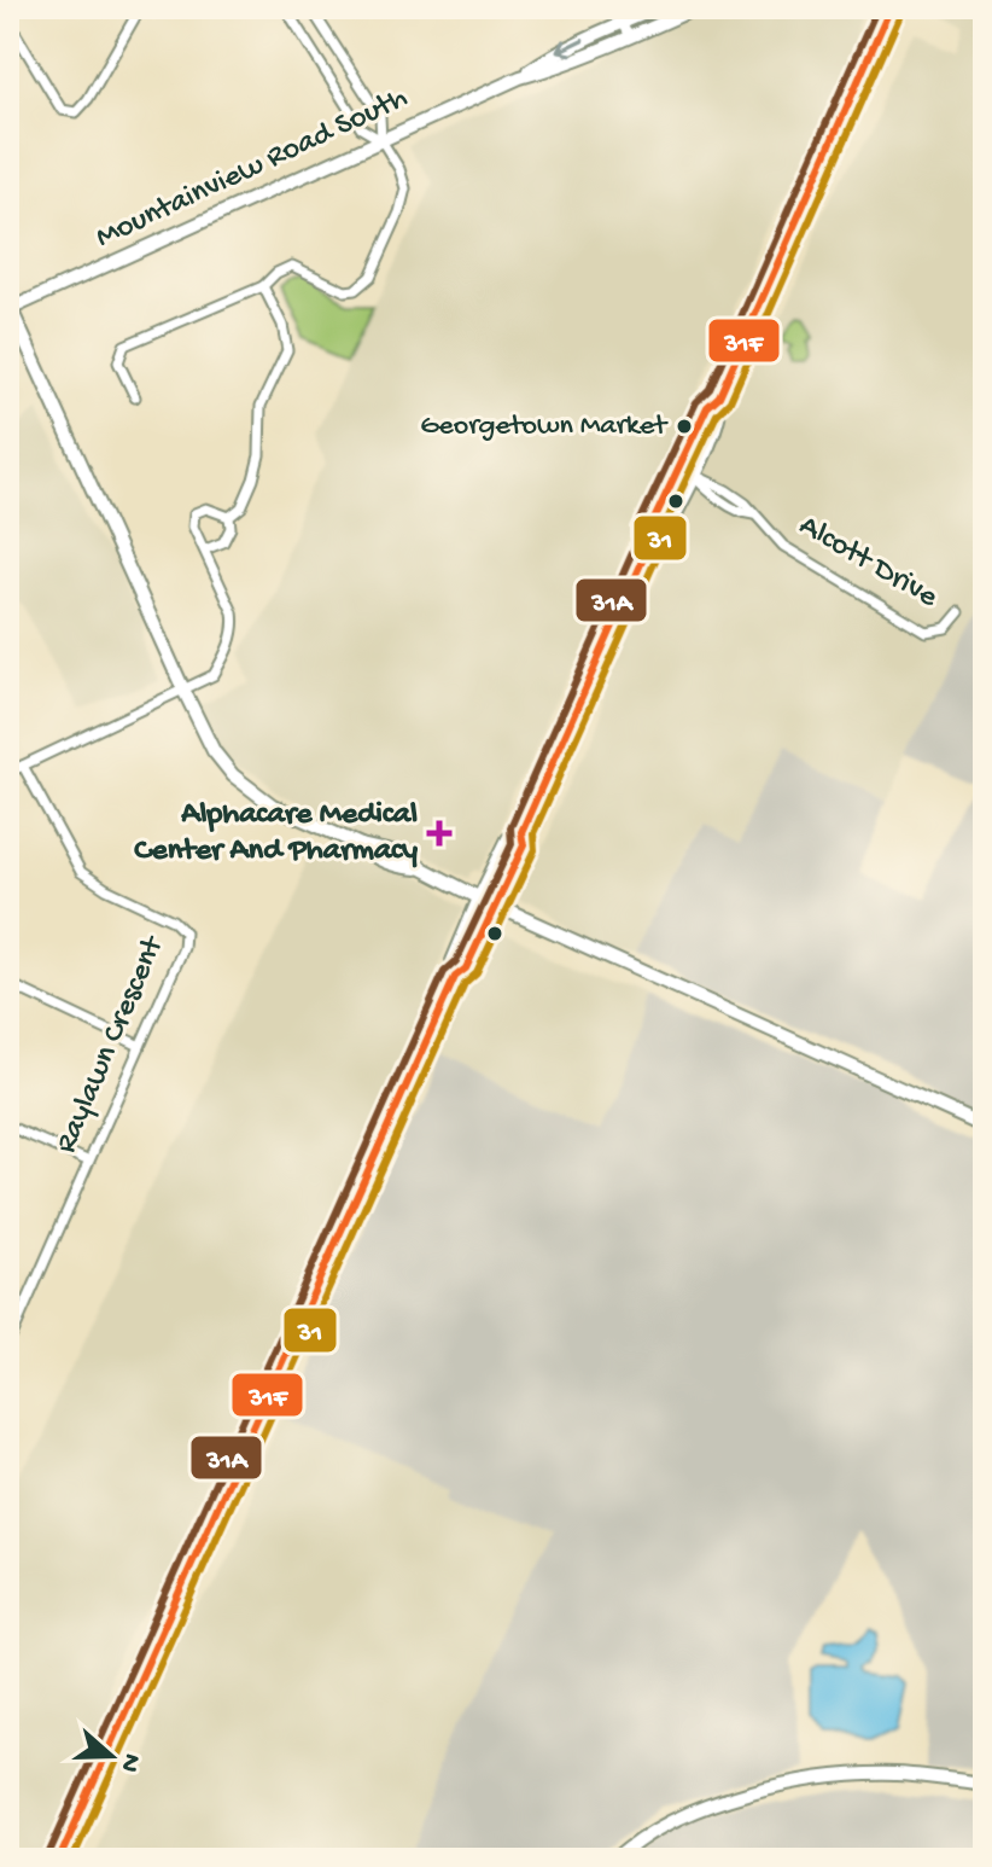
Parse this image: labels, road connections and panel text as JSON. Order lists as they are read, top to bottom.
{
  "streets": {
    "street": ["Mountainview Road South", "Alcott Drive", "Raylawn Crescent"]
  },
  "places": {
    "other": ["Georgetown Market"],
    "health": ["Alphacare Medical Center And Pharmacy"]
  },
  "lines": ["transit line 31F", "transit line 31A", "transit line 31"],
  "north": "right"
}
